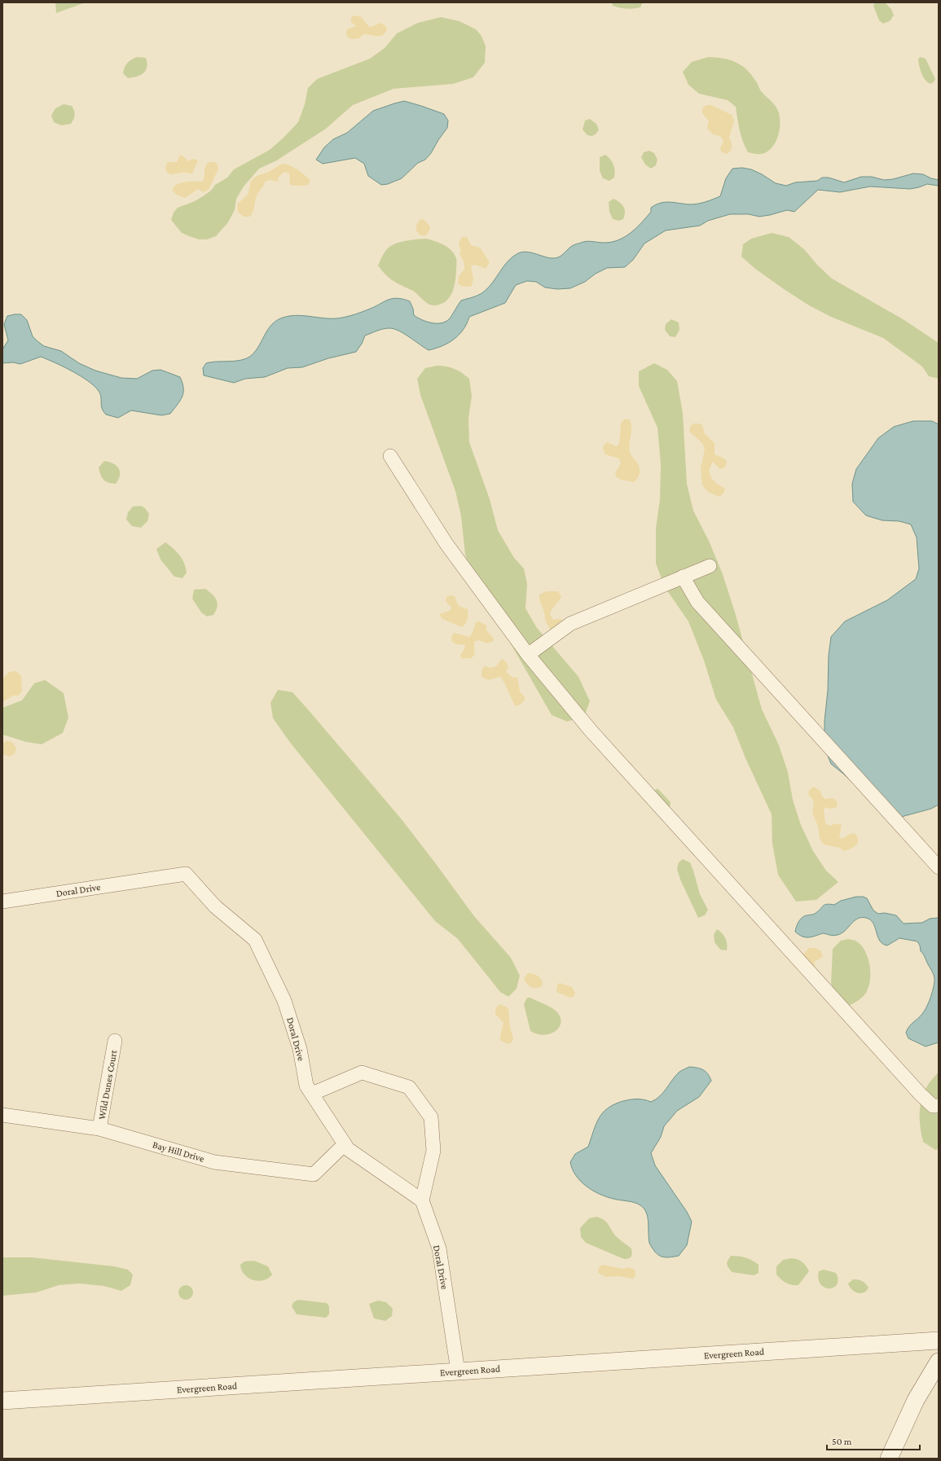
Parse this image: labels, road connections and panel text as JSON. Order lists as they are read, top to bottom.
{
  "streets": {
    "street": [
      "Doral Drive",
      "Wild Dunes Court",
      "Bay Hill Drive",
      "Evergreen Road"
    ]
  },
  "crossings": [
    ["Doral Drive", "Bay Hill Drive"],
    ["Doral Drive", "Evergreen Road"],
    ["Wild Dunes Court", "Bay Hill Drive"]
  ],
  "scale_bar": "50 m"
}
